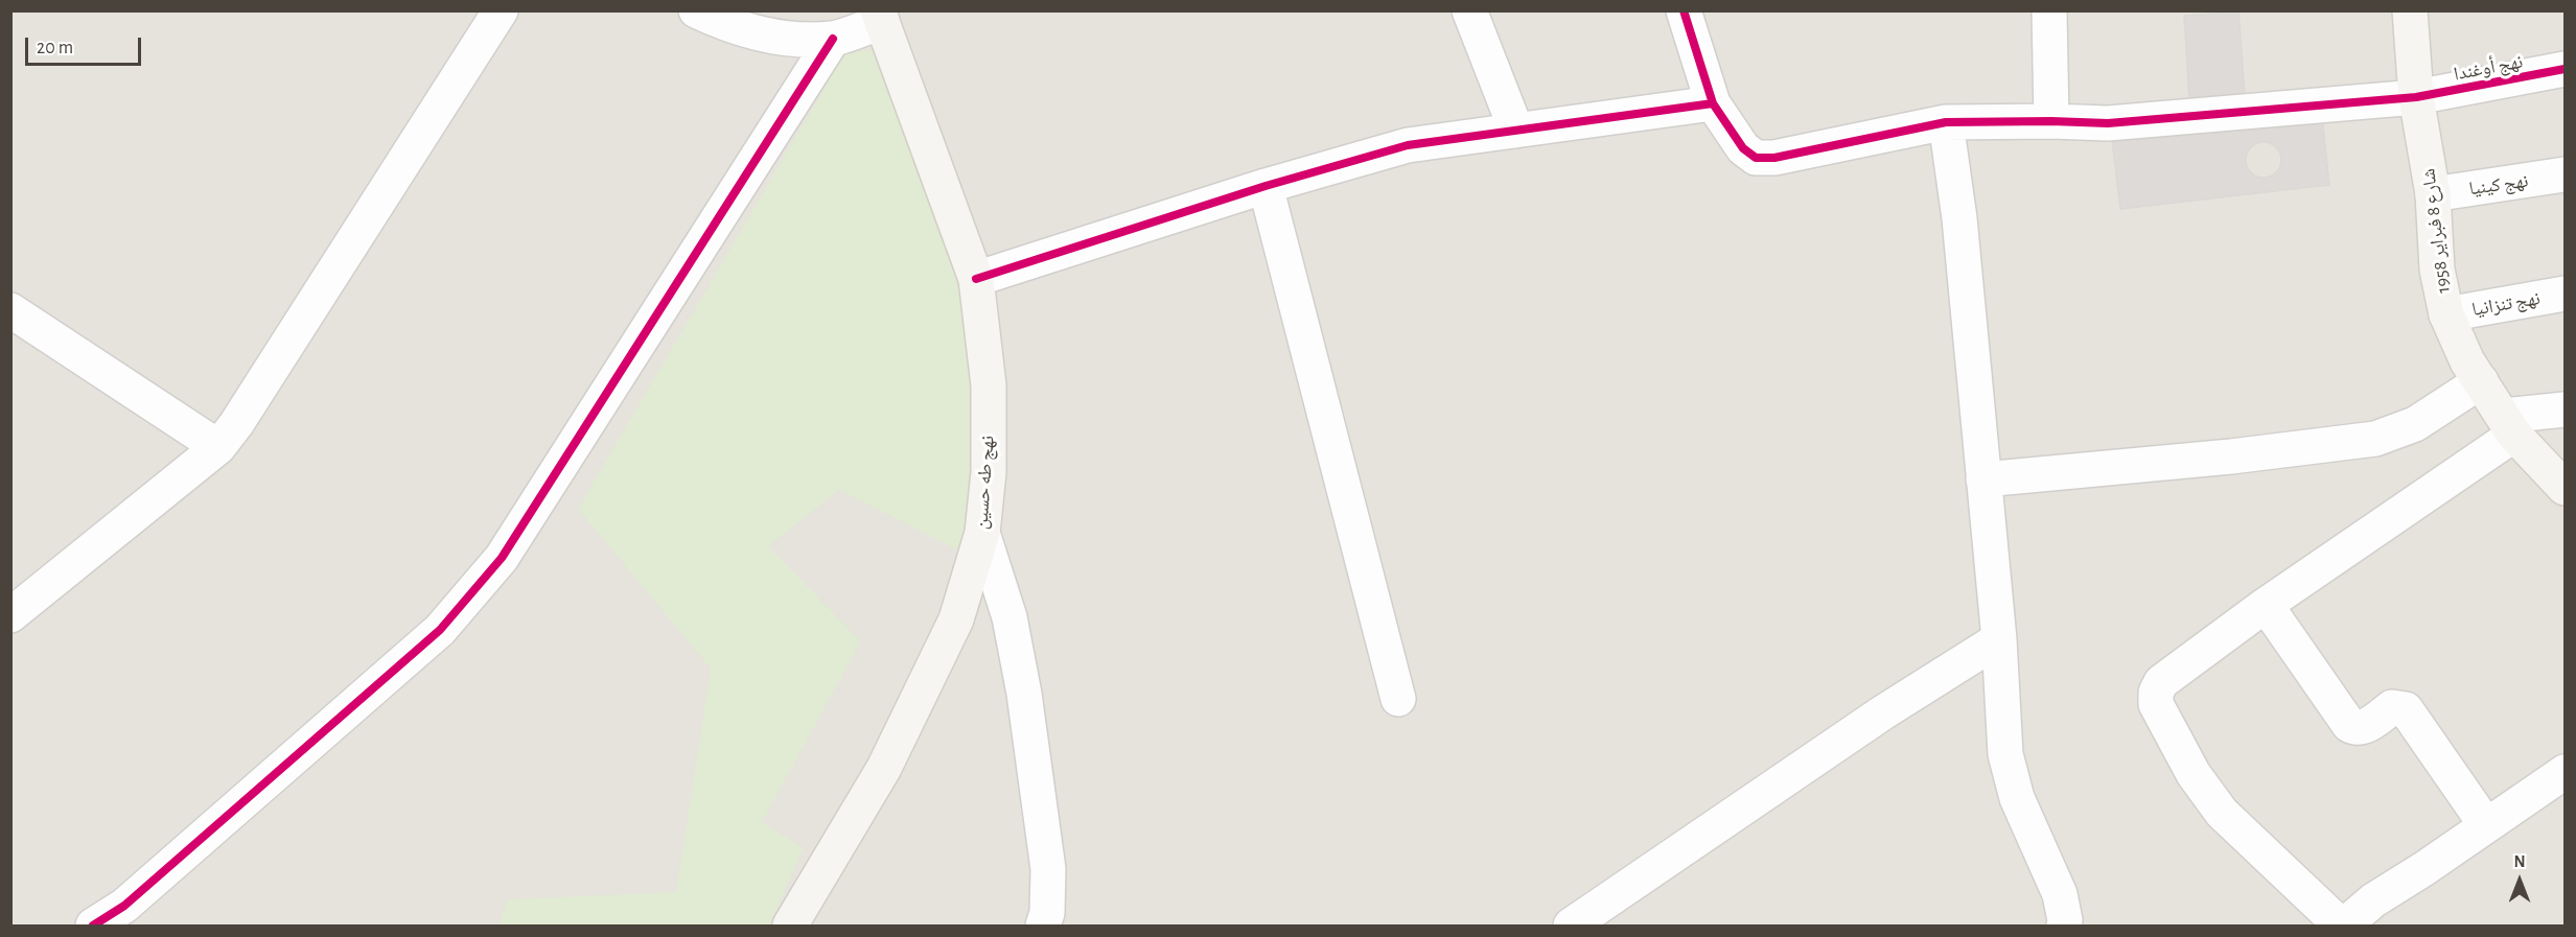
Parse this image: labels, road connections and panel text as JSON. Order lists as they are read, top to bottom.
{
  "streets": {
    "main road": ["شارع 8 فبراير 1958", "نهج طه حسين"],
    "street": ["نهج أوغندا", "نهج كينيا", "نهج تنزانيا"]
  },
  "crossings": [
    ["نهج أوغندا", "شارع 8 فبراير 1958"],
    ["نهج كينيا", "شارع 8 فبراير 1958"],
    ["شارع 8 فبراير 1958", "نهج تنزانيا"]
  ],
  "scale_bar": "20 m",
  "north": "top"
}
